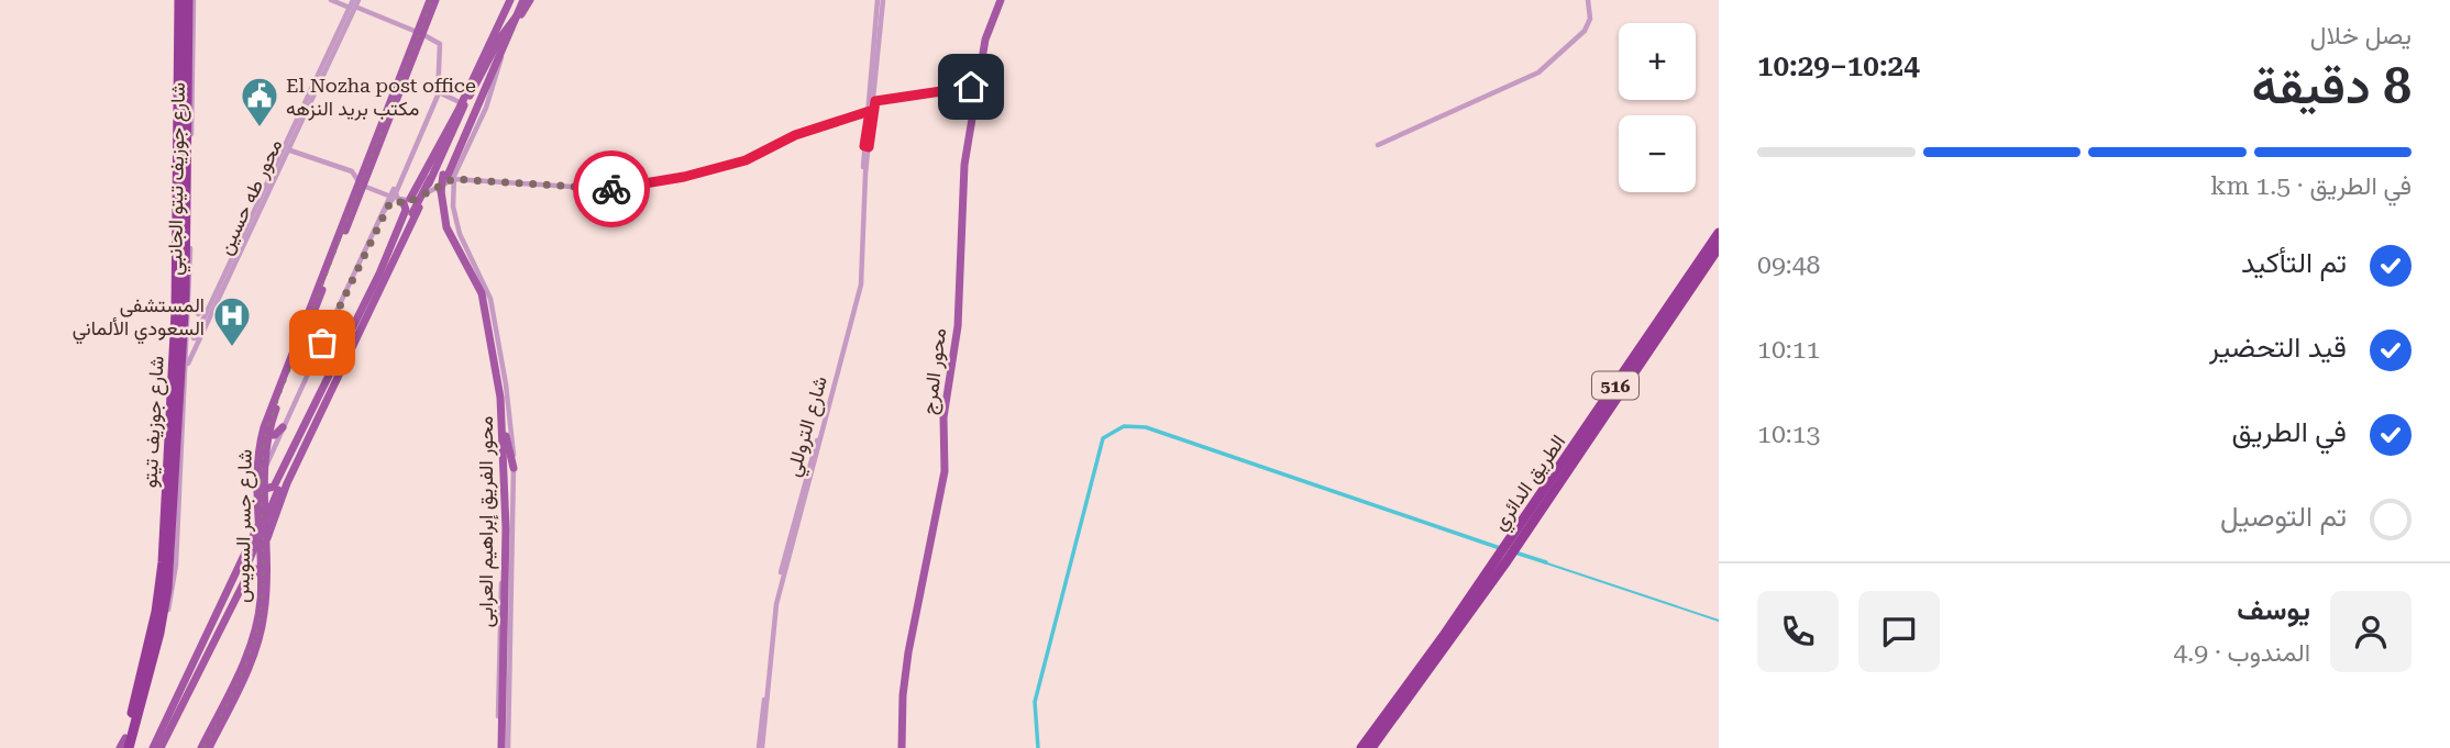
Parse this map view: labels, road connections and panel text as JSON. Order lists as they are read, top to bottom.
{
  "streets": {
    "highway": ["516", "شارع جوزيف تيتو", "الطريق الدائري"],
    "main road": ["محور المرج", "محور الفريق إبراهيم العرابى", "شارع جسر السويس"],
    "street": ["شارع جوزيف تيتو الجانبي", "محور طه حسين", "شارع التروللي"]
  },
  "crossings": [
    ["شارع جوزيف تيتو الجانبي", "محور طه حسين"],
    ["شارع جوزيف تيتو الجانبي", "شارع جوزيف تيتو"]
  ],
  "places": {
    "public building": ["El Nozha post office مكتب بريد النزهه"],
    "hospital": ["المستشفى السعودي الألماني"]
  },
  "page": {
    "heading": ["8 دقيقة", "يصل خلال", "10:24–10:29"],
    "panel": ["يوسف", "المندوب · 4.9"],
    "map_buttons": ["+", "−"],
    "bar": "في الطريق · 1.5 km",
    "list": [
      ["تم التأكيد", "09:48"],
      ["قيد التحضير", "10:11"],
      ["في الطريق", "10:13"],
      "تم التوصيل"
    ]
  }
}
